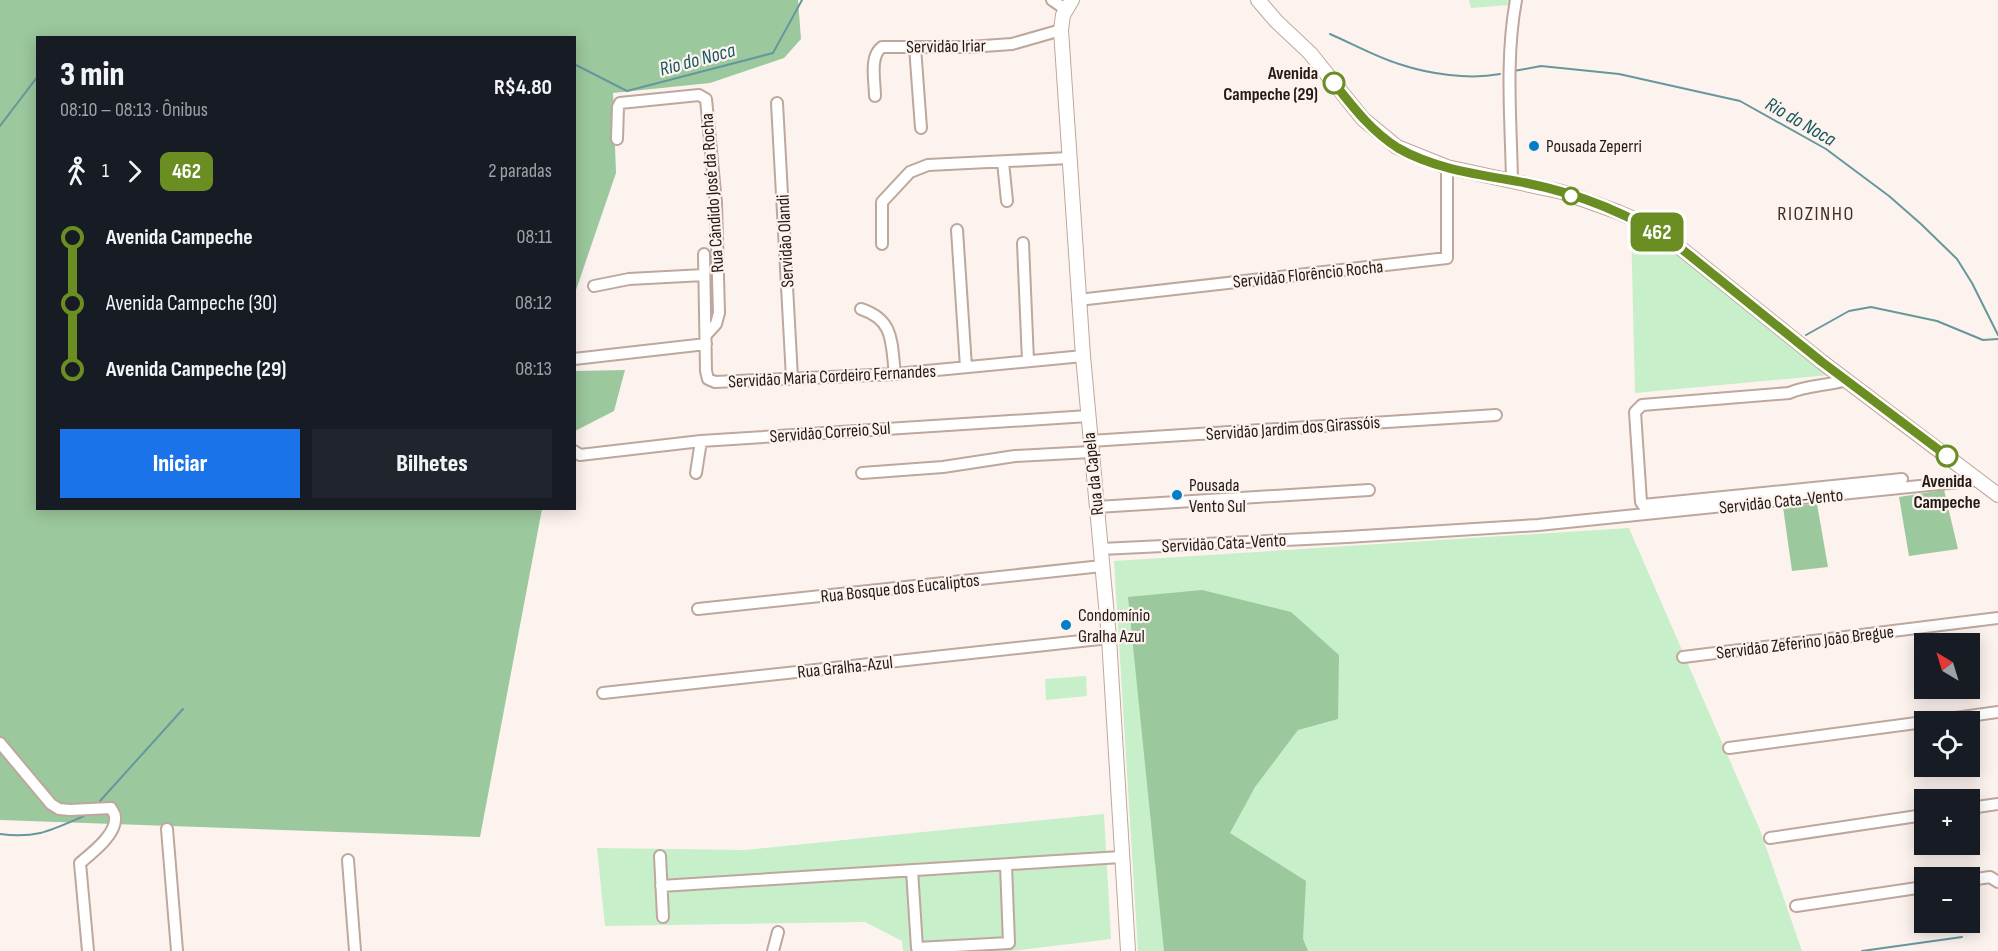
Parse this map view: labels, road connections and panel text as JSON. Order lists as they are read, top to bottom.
{
  "streets": {
    "main road": ["Rua da Capela"],
    "street": [
      "Servidão Iriar",
      "Rua Cândido José da Rocha",
      "Servidão Olandi",
      "Servidão Florêncio Rocha",
      "Servidão Maria Cordeiro Fernandes",
      "Servidão Jardim dos Girassóis",
      "Servidão Correio Sul",
      "Servidão Cata-Vento",
      "Rua Bosque dos Eucaliptos",
      "Servidão Zeferino João Bregue",
      "Rua Gralha-Azul"
    ]
  },
  "crossings": [
    ["Servidão Iriar", "Rua da Capela"],
    ["Rua Cândido José da Rocha", "Servidão Maria Cordeiro Fernandes"],
    ["Servidão Olandi", "Servidão Maria Cordeiro Fernandes"],
    ["Servidão Florêncio Rocha", "Rua da Capela"],
    ["Servidão Maria Cordeiro Fernandes", "Rua da Capela"],
    ["Servidão Jardim dos Girassóis", "Rua da Capela"],
    ["Servidão Correio Sul", "Rua da Capela"],
    ["Rua da Capela", "Servidão Cata-Vento"],
    ["Rua da Capela", "Rua Bosque dos Eucaliptos"],
    ["Rua da Capela", "Rua Gralha-Azul"]
  ],
  "districts": ["RIOZINHO"],
  "water": ["Rio do Noca"],
  "places": [
    "Avenida Campeche (29)",
    "Pousada Zeperri",
    "Avenida Campeche",
    "Pousada Vento Sul",
    "Condomínio Gralha Azul"
  ],
  "lines": ["bus line 462"],
  "north": "top left",
  "page": {
    "on_map": "462",
    "heading": ["3 min", "08:10 – 08:13 · Ônibus", "R$4.80"],
    "legs": ["1", "462", "2 paradas"],
    "list": [
      {
        "name": "Avenida Campeche",
        "value": "08:11"
      },
      {
        "name": "Avenida Campeche (30)",
        "value": "08:12"
      },
      {
        "name": "Avenida Campeche (29)",
        "value": "08:13"
      }
    ],
    "buttons": ["Iniciar", "Bilhetes"],
    "map_buttons": ["+", "−"]
  }
}
